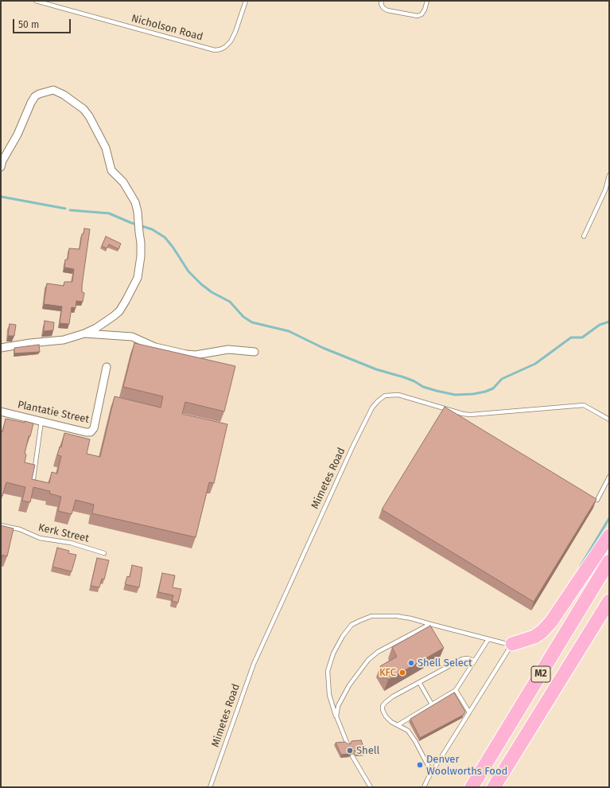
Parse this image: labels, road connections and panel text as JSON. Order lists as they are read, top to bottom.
{
  "streets": {
    "highway": ["M2"],
    "street": ["Plantatie Street"],
    "lane": ["Nicholson Road", "Mimetes Road", "Kerk Street"]
  },
  "places": [
    "Shell Select",
    "KFC",
    "Shell",
    "Denver Woolworths Food"
  ],
  "scale_bar": "50 m"
}
